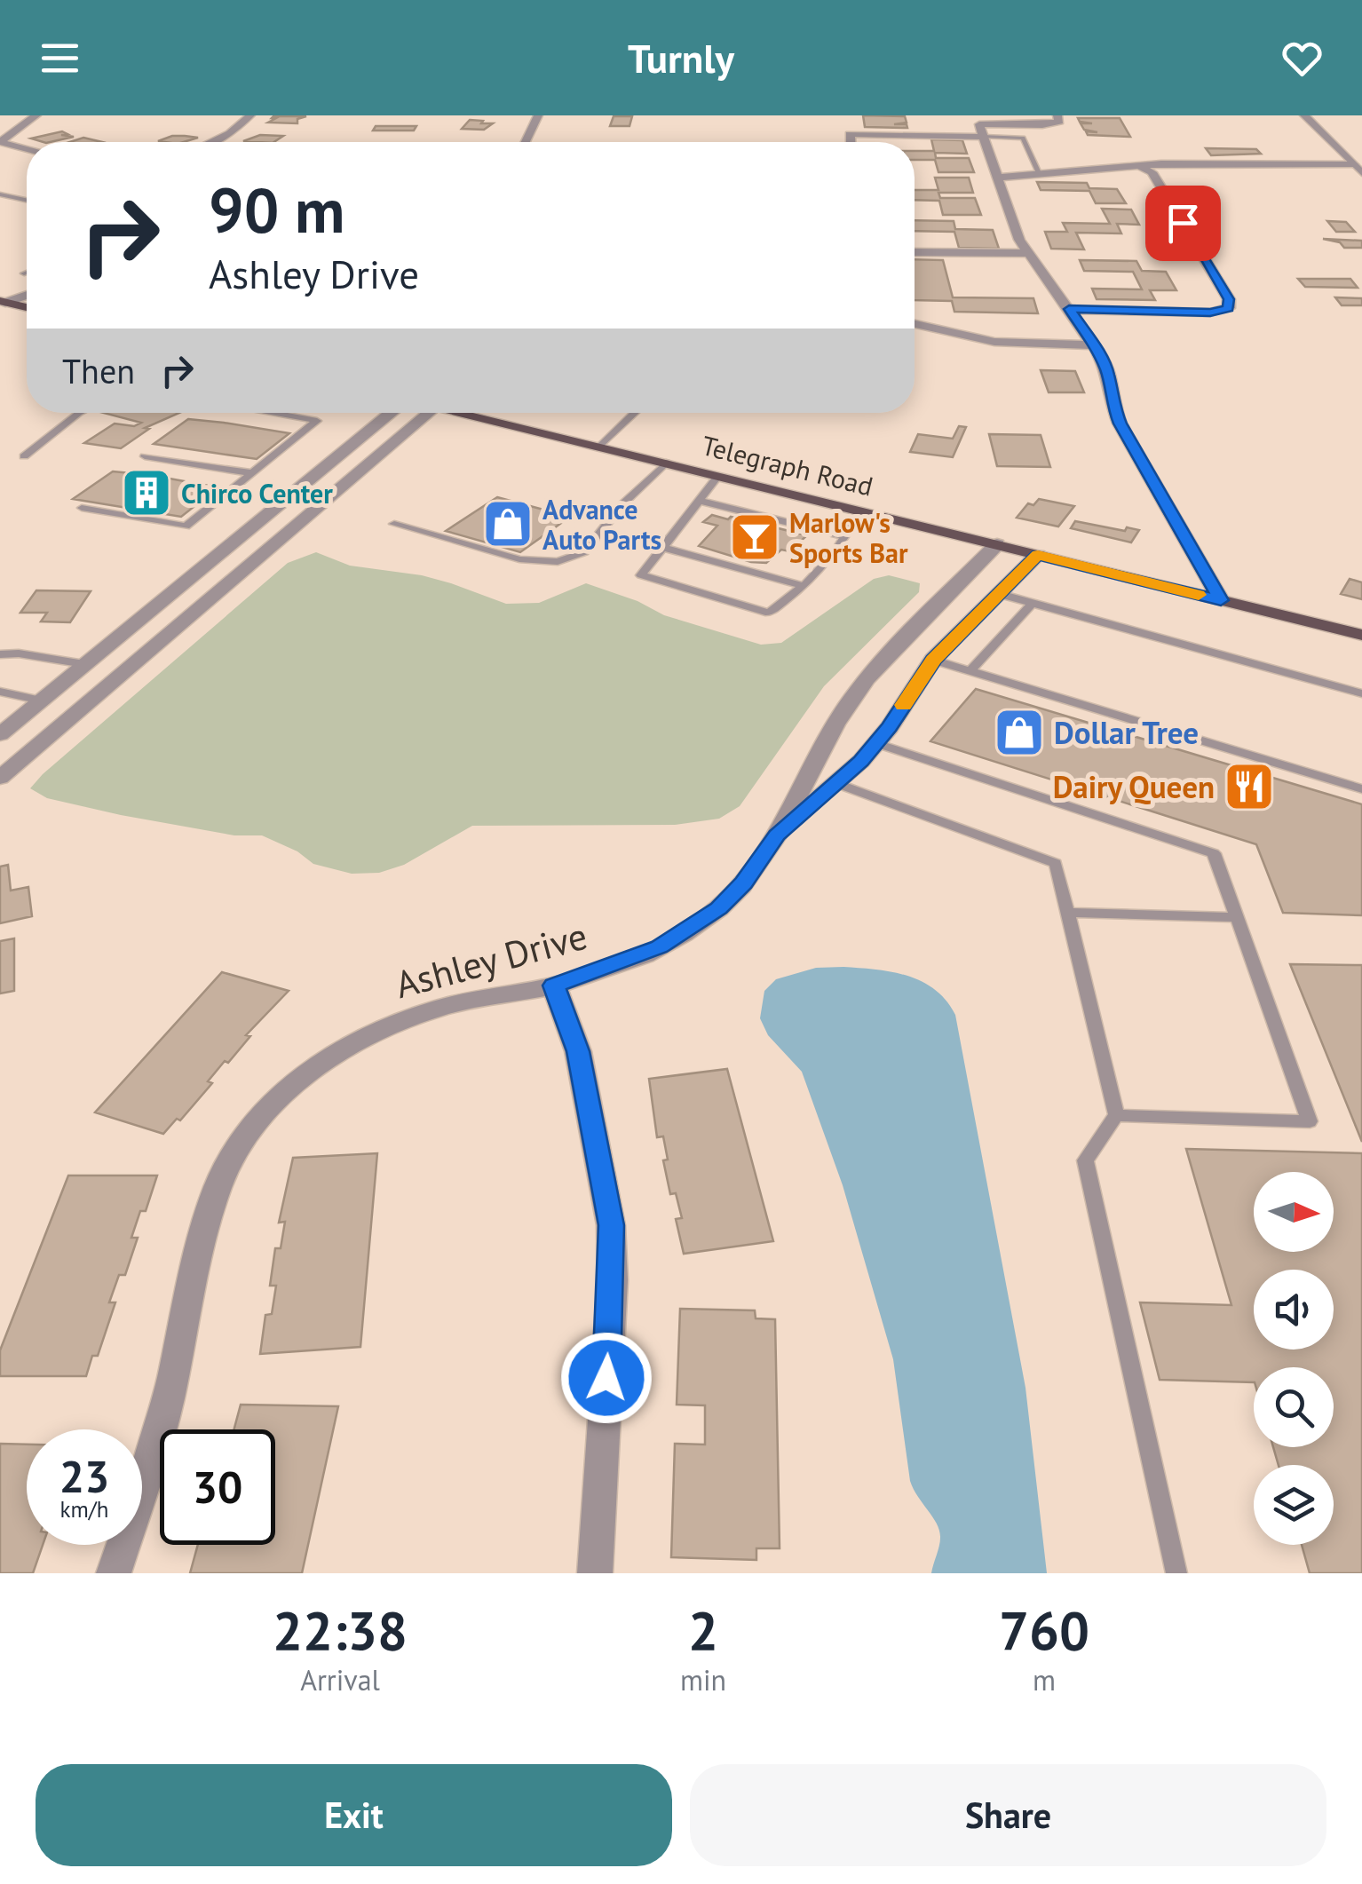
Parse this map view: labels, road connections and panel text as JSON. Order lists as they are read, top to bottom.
{
  "streets": {
    "main road": ["Telegraph Road"],
    "street": ["Ashley Drive"]
  },
  "crossings": [
    ["Telegraph Road", "Ashley Drive"]
  ],
  "places": {
    "building": ["Chirco Center"],
    "shop": ["Advance Auto Parts", "Dollar Tree"],
    "bar": ["Marlow's Sports Bar"],
    "restaurant": ["Dairy Queen"]
  },
  "north": "right",
  "page": {
    "header": "Turnly",
    "turn": ["90 m", "Ashley Drive"],
    "then": "Then",
    "speed": "23 km/h",
    "limit": "30",
    "eta": [
      "22:38",
      "Arrival",
      "2",
      "min",
      "760",
      "m"
    ],
    "buttons": ["Exit", "Share"]
  }
}
